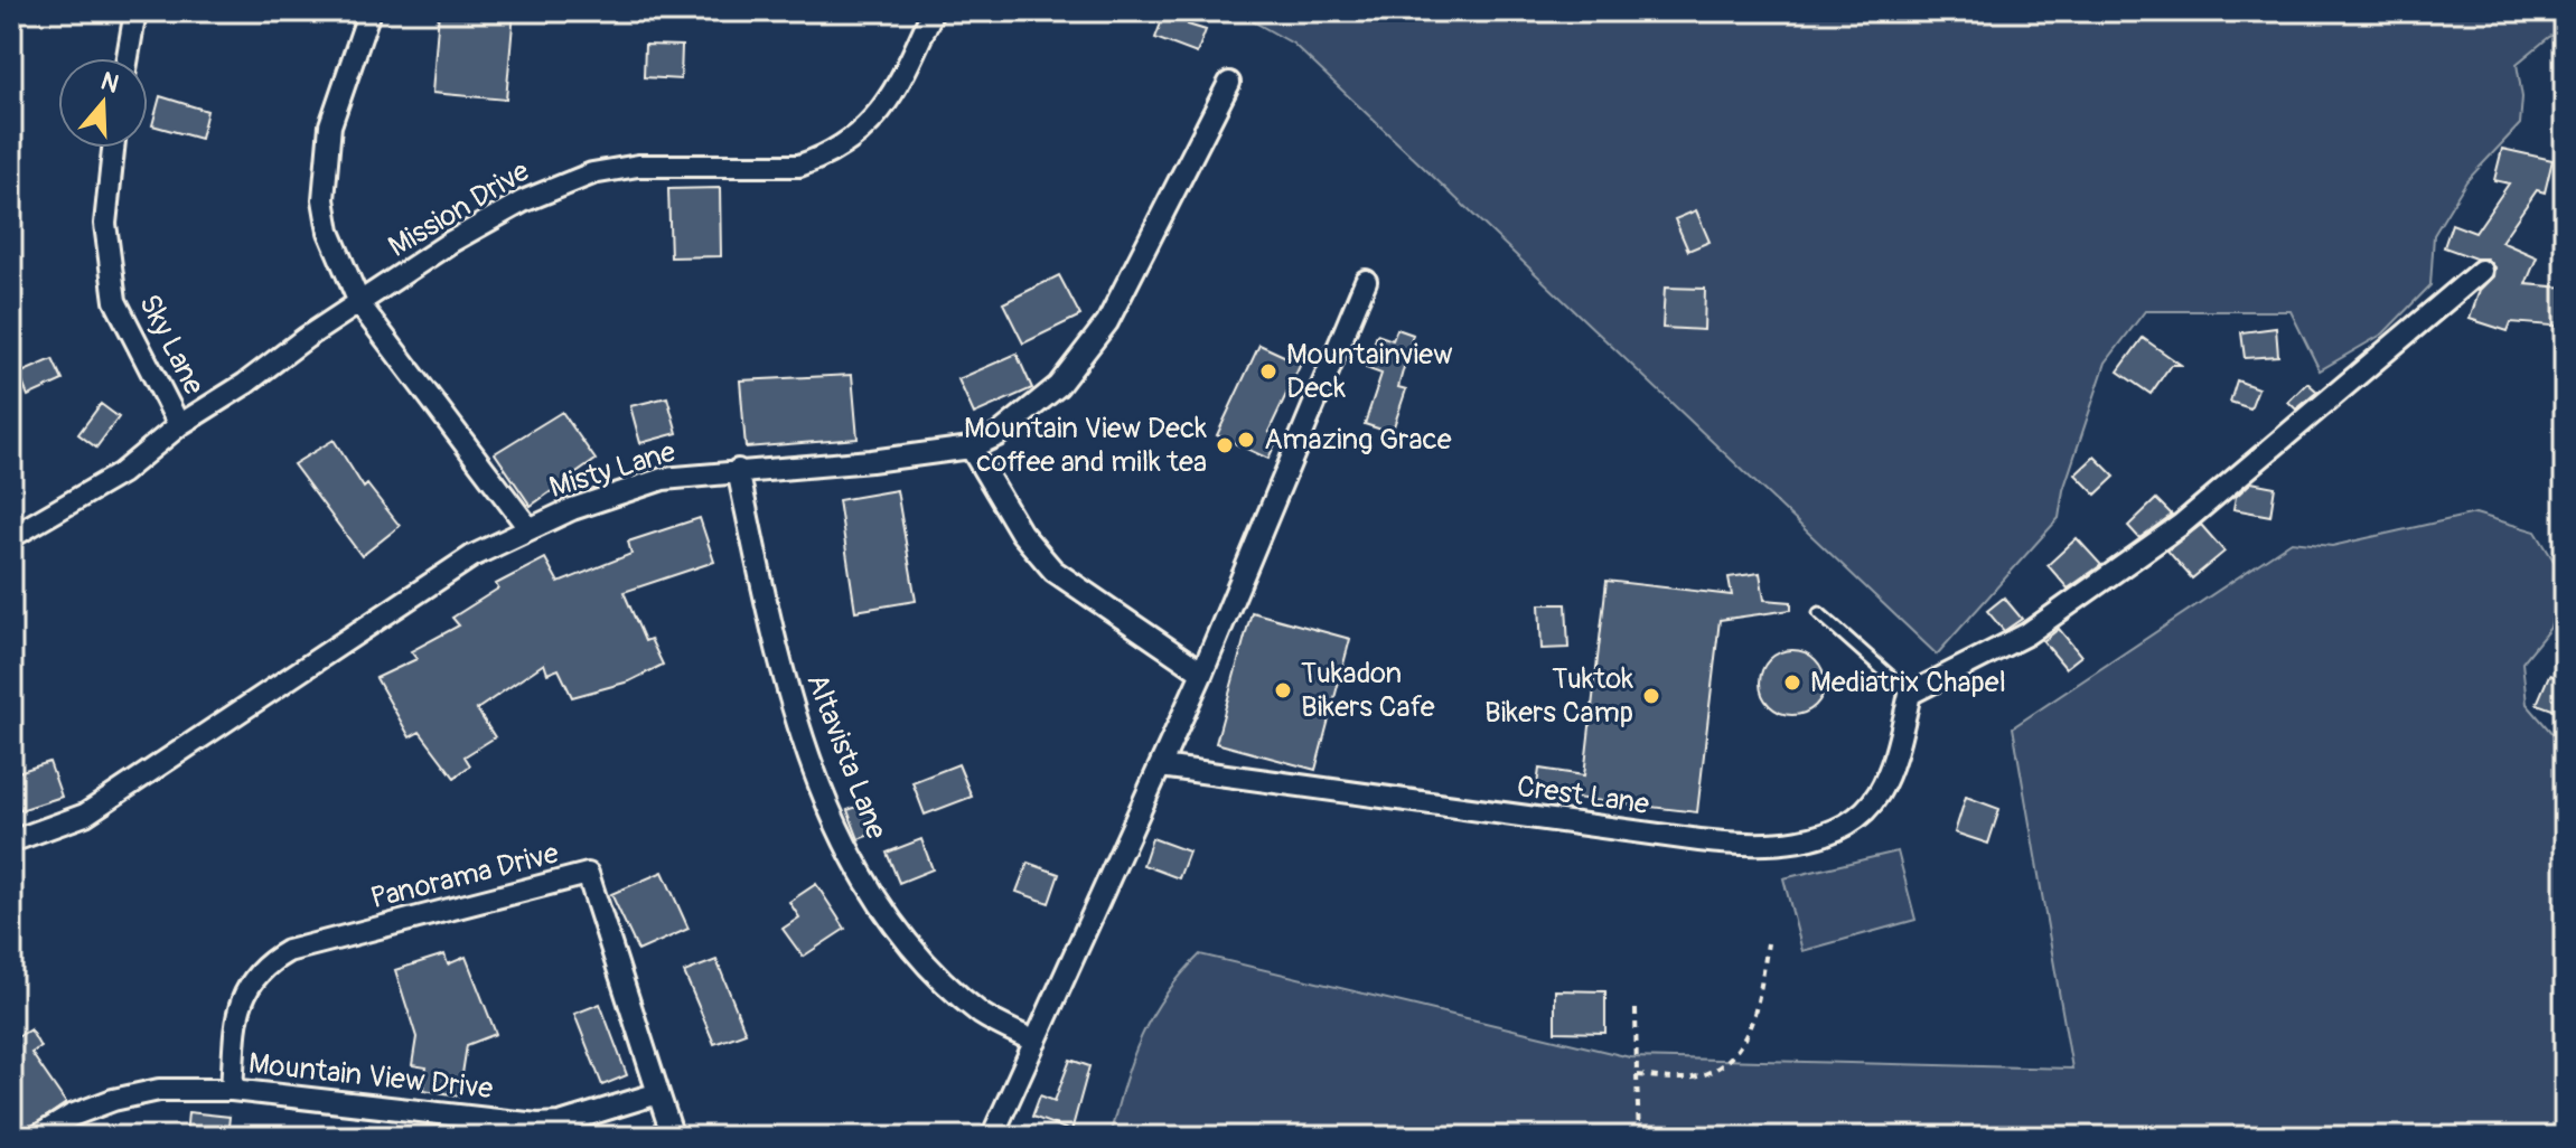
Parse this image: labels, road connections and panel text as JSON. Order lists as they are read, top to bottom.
{
  "streets": {
    "street": [
      "Mission Drive",
      "Sky Lane",
      "Misty Lane",
      "Altavista Lane",
      "Crest Lane",
      "Panorama Drive",
      "Mountain View Drive"
    ]
  },
  "crossings": [
    ["Mission Drive", "Sky Lane"],
    ["Misty Lane", "Altavista Lane"],
    ["Panorama Drive", "Mountain View Drive"]
  ],
  "places": [
    "Mountainview Deck",
    "Amazing Grace",
    "Mountain View Deck coffee and milk tea",
    "Mediatrix Chapel",
    "Tukadon Bikers Cafe",
    "Tuktok Bikers Camp"
  ],
  "north": "top"
}
